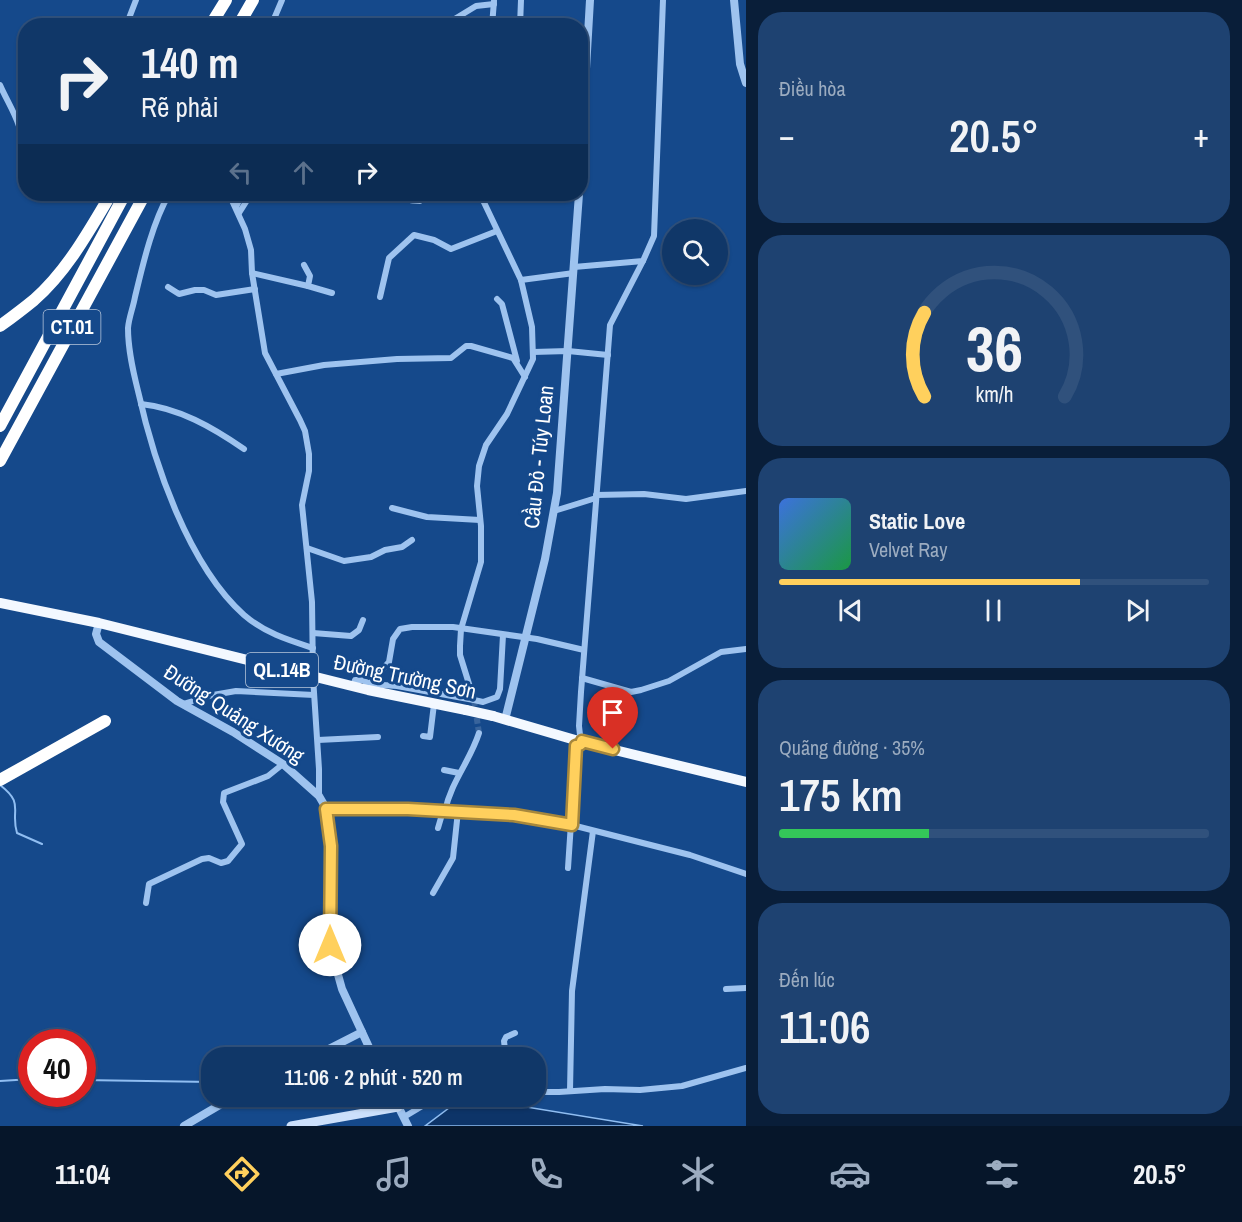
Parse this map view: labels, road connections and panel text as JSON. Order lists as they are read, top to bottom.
{
  "streets": {
    "highway": ["CT.01", "QL.14B", "Đường Trường Sơn"],
    "street": ["Cầu Đỏ - Túy Loan", "Đường Quảng Xương"]
  },
  "crossings": [
    ["Cầu Đỏ - Túy Loan", "Đường Trường Sơn"],
    ["Đường Trường Sơn", "Đường Quảng Xương"]
  ],
  "page": {
    "tile": [
      "Điều hòa",
      ["Quãng đường · 35%", "175 km"],
      ["Đến lúc", "11:06"]
    ],
    "turn": ["140 m", "Rẽ phải"],
    "heat": ["−", "20.5°", "+"],
    "song": ["Static Love", "Velvet Ray"],
    "limit": "40",
    "trip": "11:06 · 2 phút · 520 m",
    "tabs": ["11:04", "20.5°"],
    "gauge": ["36", "km/h"]
  }
}
